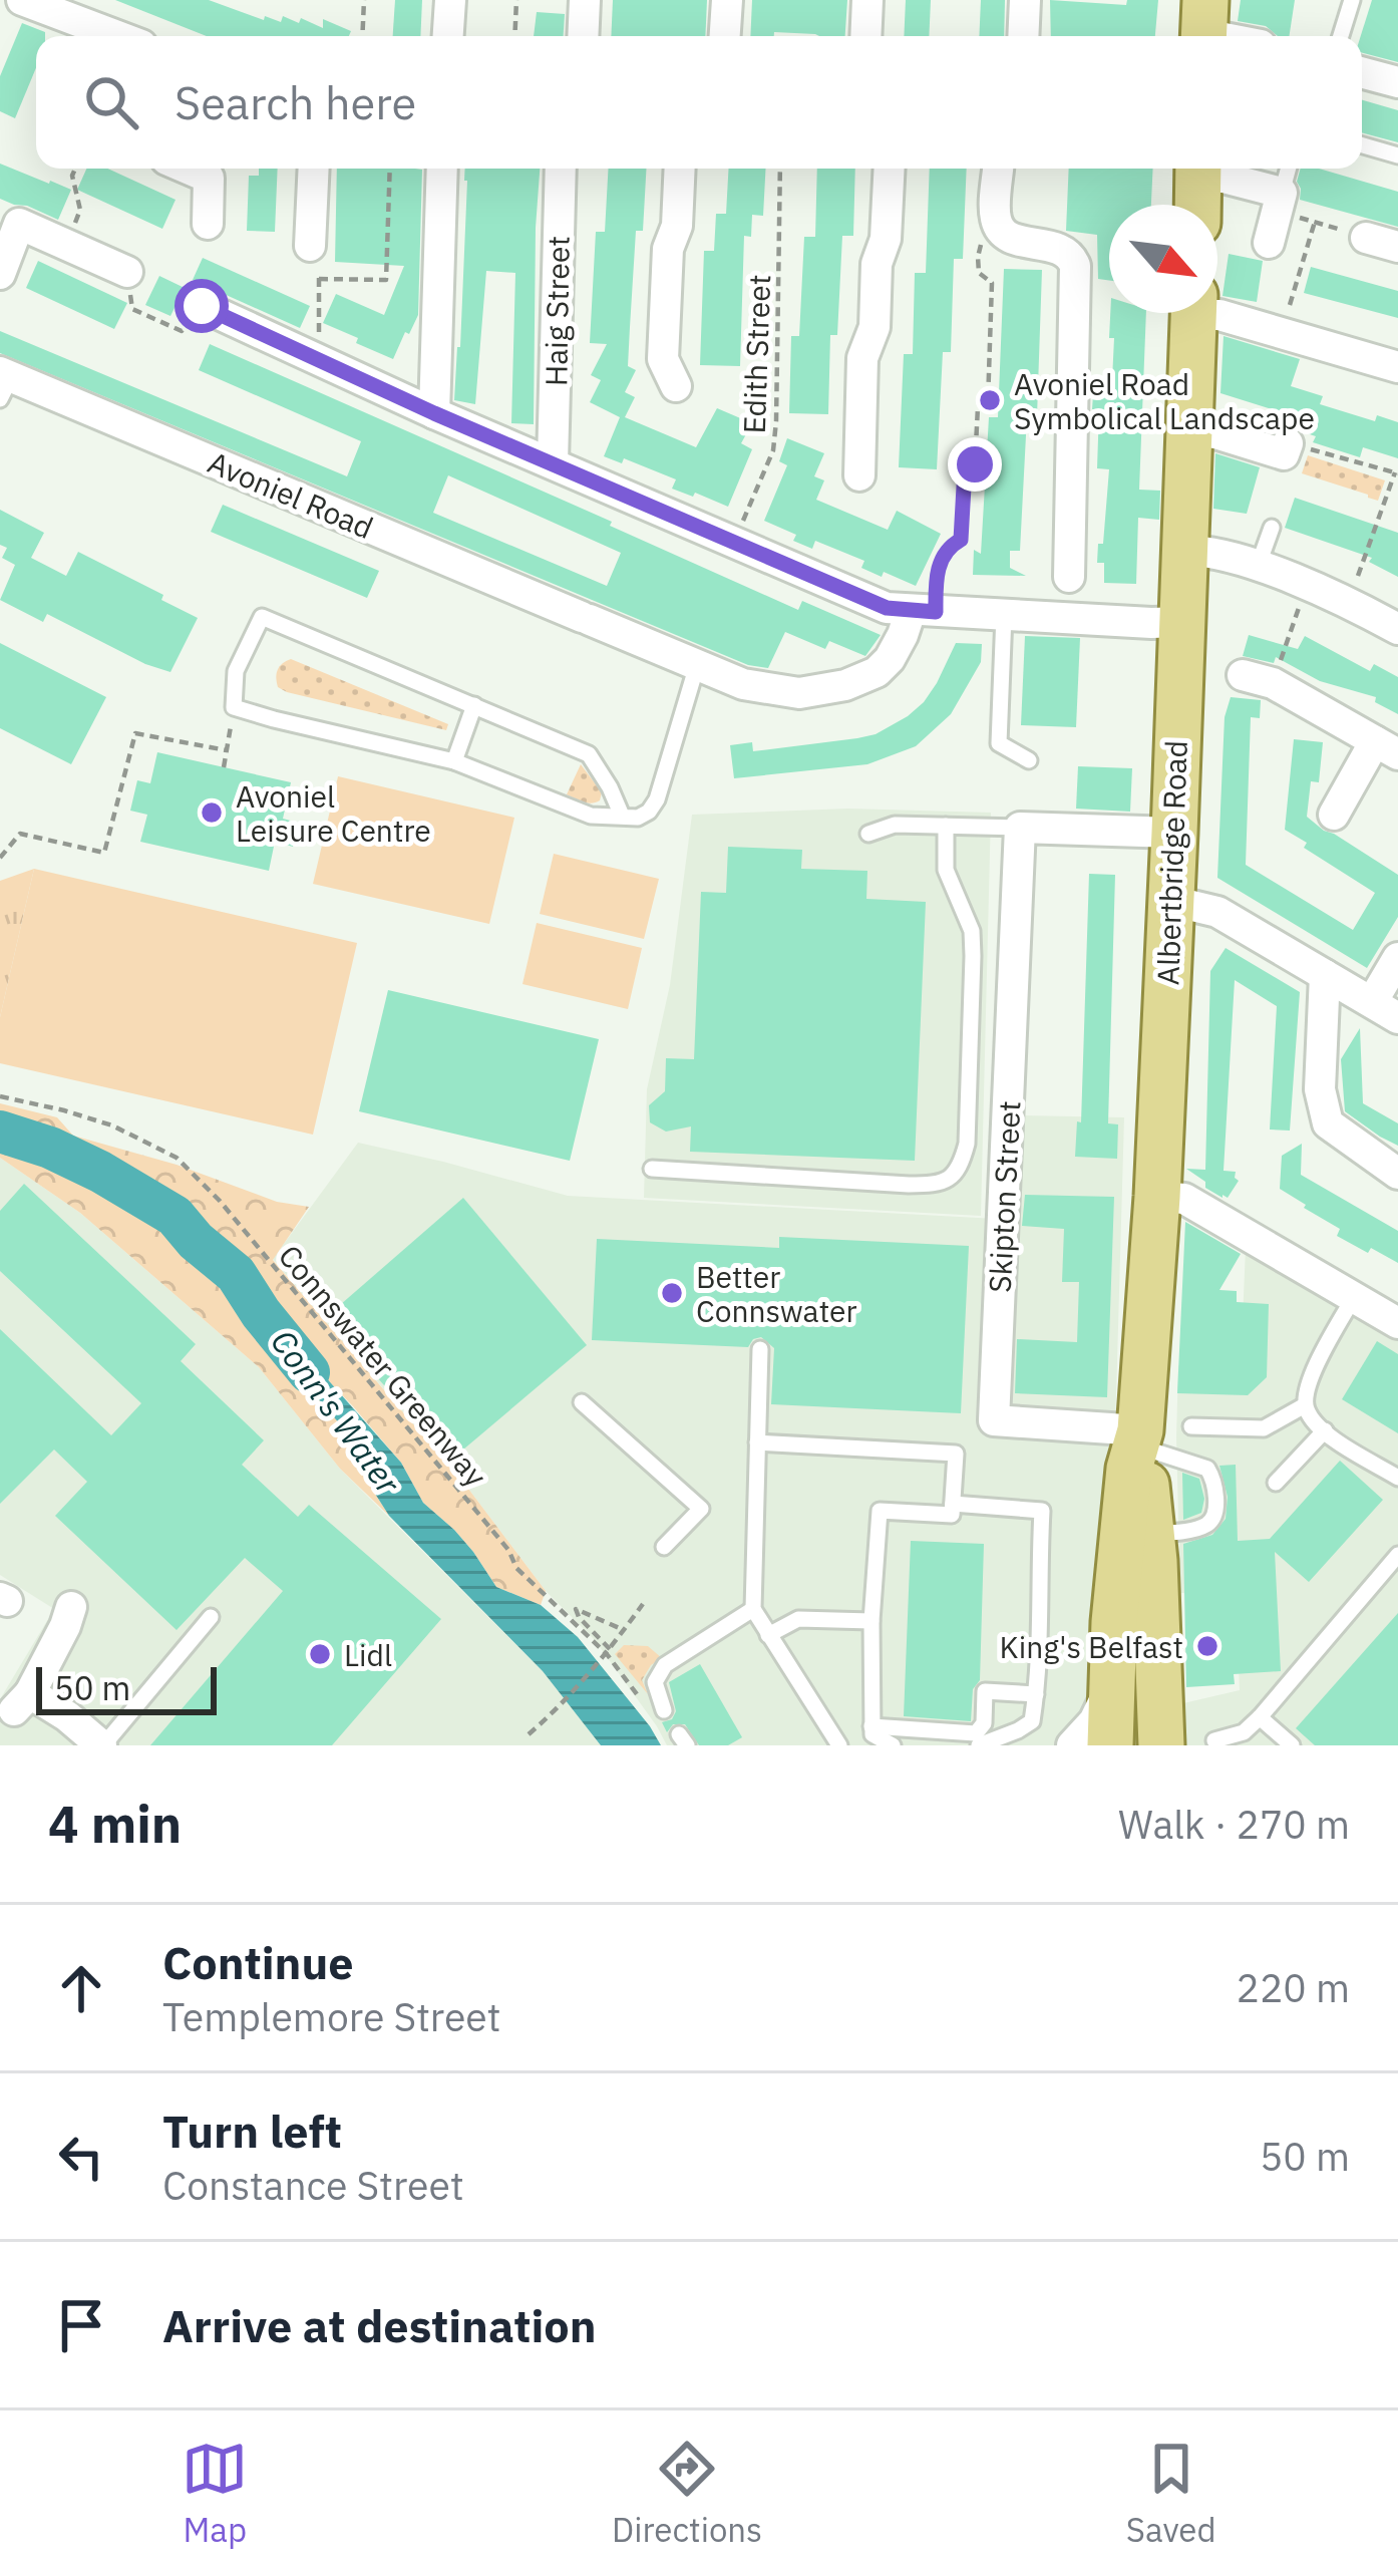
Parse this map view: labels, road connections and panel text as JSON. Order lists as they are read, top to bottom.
{
  "streets": {
    "main road": ["Albertbridge Road"],
    "street": ["Haig Street", "Avoniel Road", "Skipton Street"],
    "path": ["Edith Street", "Connswater Greenway"]
  },
  "crossings": [
    ["Albertbridge Road", "Skipton Street"]
  ],
  "water": ["Conn's Water"],
  "places": [
    "Avoniel Road Symbolical Landscape",
    "Avoniel Leisure Centre",
    "Better Connswater",
    "King's Belfast",
    "Lidl"
  ],
  "scale_bar": "50 m",
  "north": "bottom right",
  "page": {
    "search": "Search here",
    "scale": "50 m",
    "heading": ["4 min", "Walk · 270 m"],
    "list": [
      ["Continue", "Templemore Street", "220 m"],
      ["Turn left", "Constance Street", "50 m"],
      "Arrive at destination"
    ],
    "nav": ["Map", "Directions", "Saved"]
  }
}
